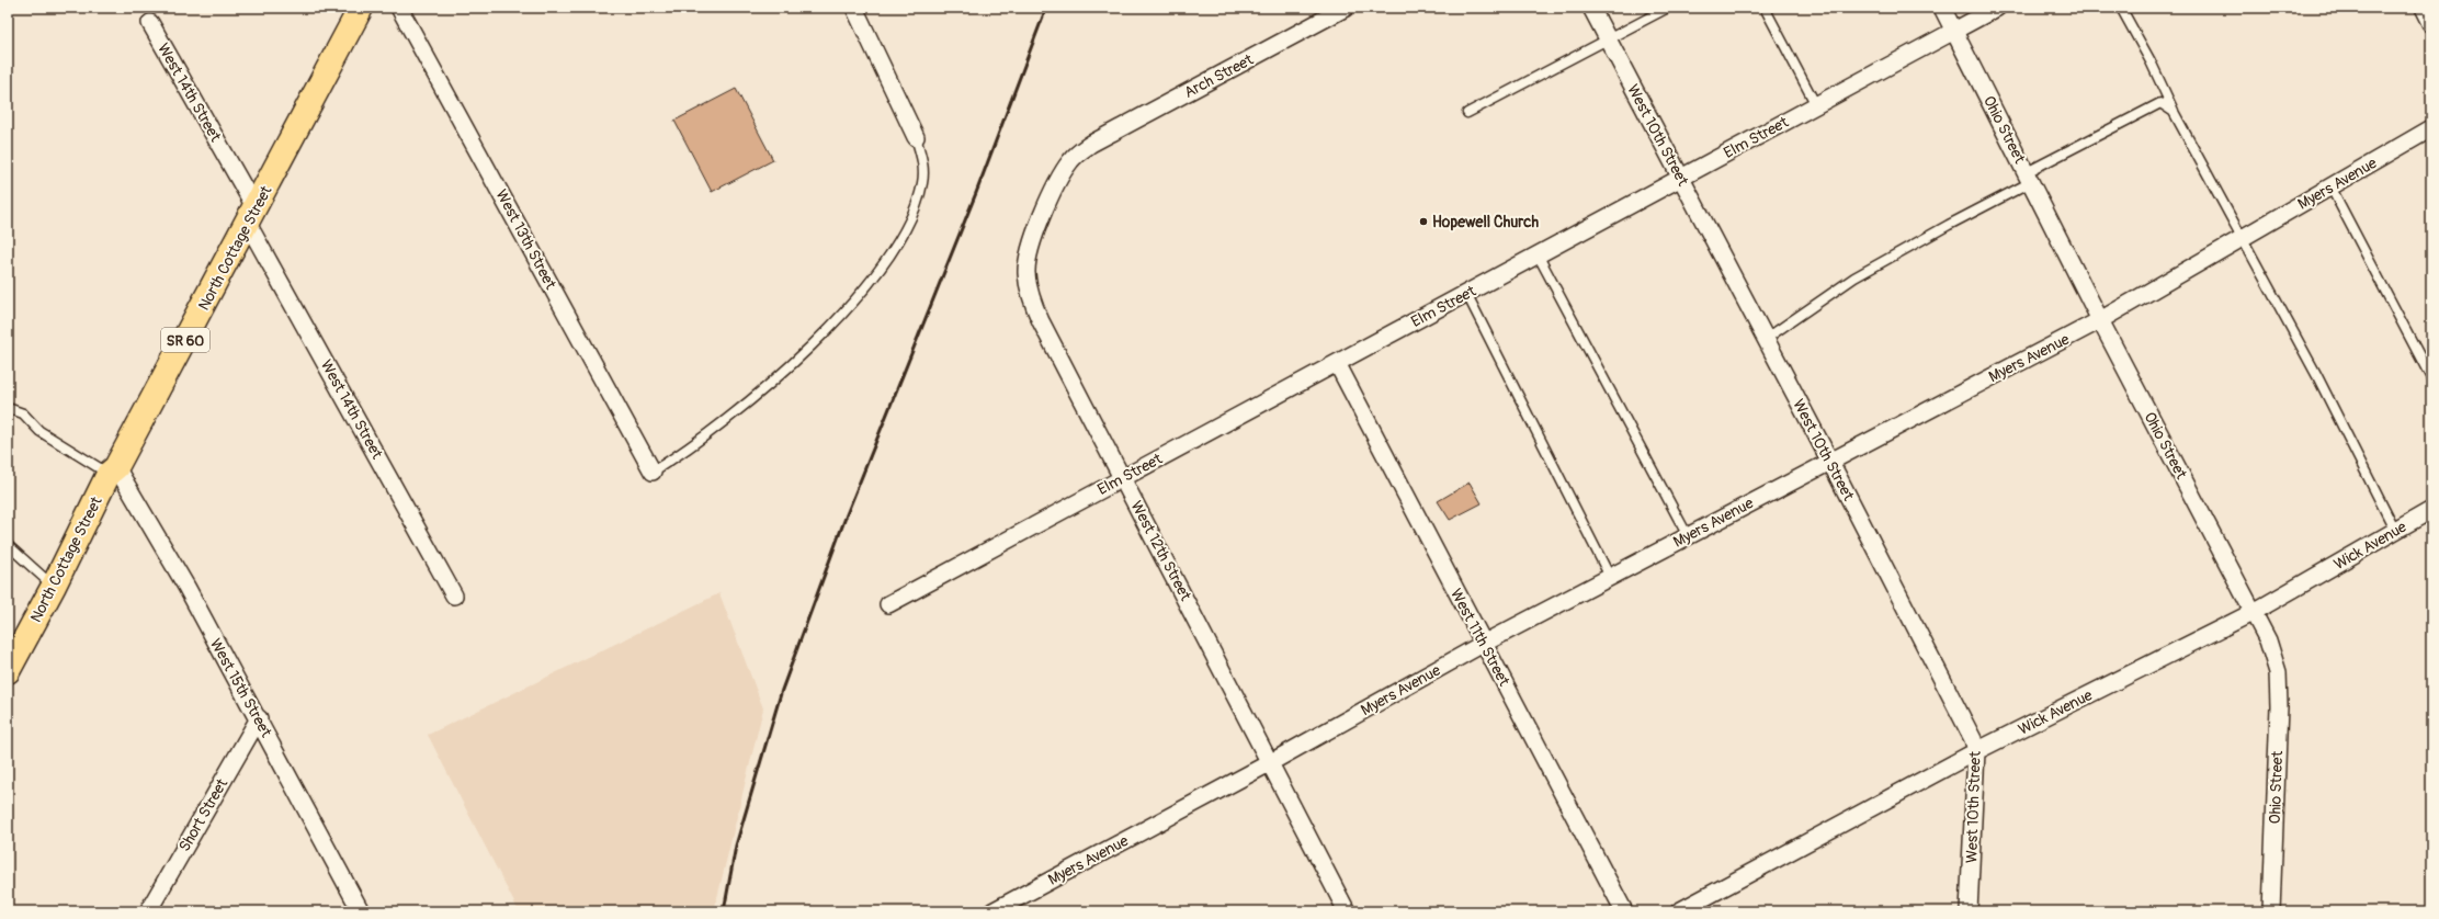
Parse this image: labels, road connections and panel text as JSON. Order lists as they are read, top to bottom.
{
  "streets": {
    "main road": ["North Cottage Street", "SR 60"],
    "street": [
      "Arch Street",
      "West 14th Street",
      "Ohio Street",
      "West 10th Street",
      "Elm Street",
      "Myers Avenue",
      "West 13th Street",
      "Wick Avenue",
      "West 12th Street",
      "West 11th Street",
      "West 15th Street",
      "Short Street"
    ]
  },
  "crossings": [
    ["Arch Street", "West 12th Street"],
    ["West 14th Street", "North Cottage Street"],
    ["Ohio Street", "Elm Street"],
    ["Ohio Street", "Myers Avenue"],
    ["Ohio Street", "Wick Avenue"],
    ["West 10th Street", "Elm Street"],
    ["West 10th Street", "Myers Avenue"],
    ["West 10th Street", "Wick Avenue"],
    ["Elm Street", "West 12th Street"],
    ["Elm Street", "West 11th Street"],
    ["Myers Avenue", "West 12th Street"],
    ["Myers Avenue", "West 11th Street"],
    ["North Cottage Street", "West 15th Street"],
    ["West 15th Street", "Short Street"]
  ],
  "places": ["Hopewell Church"]
}
